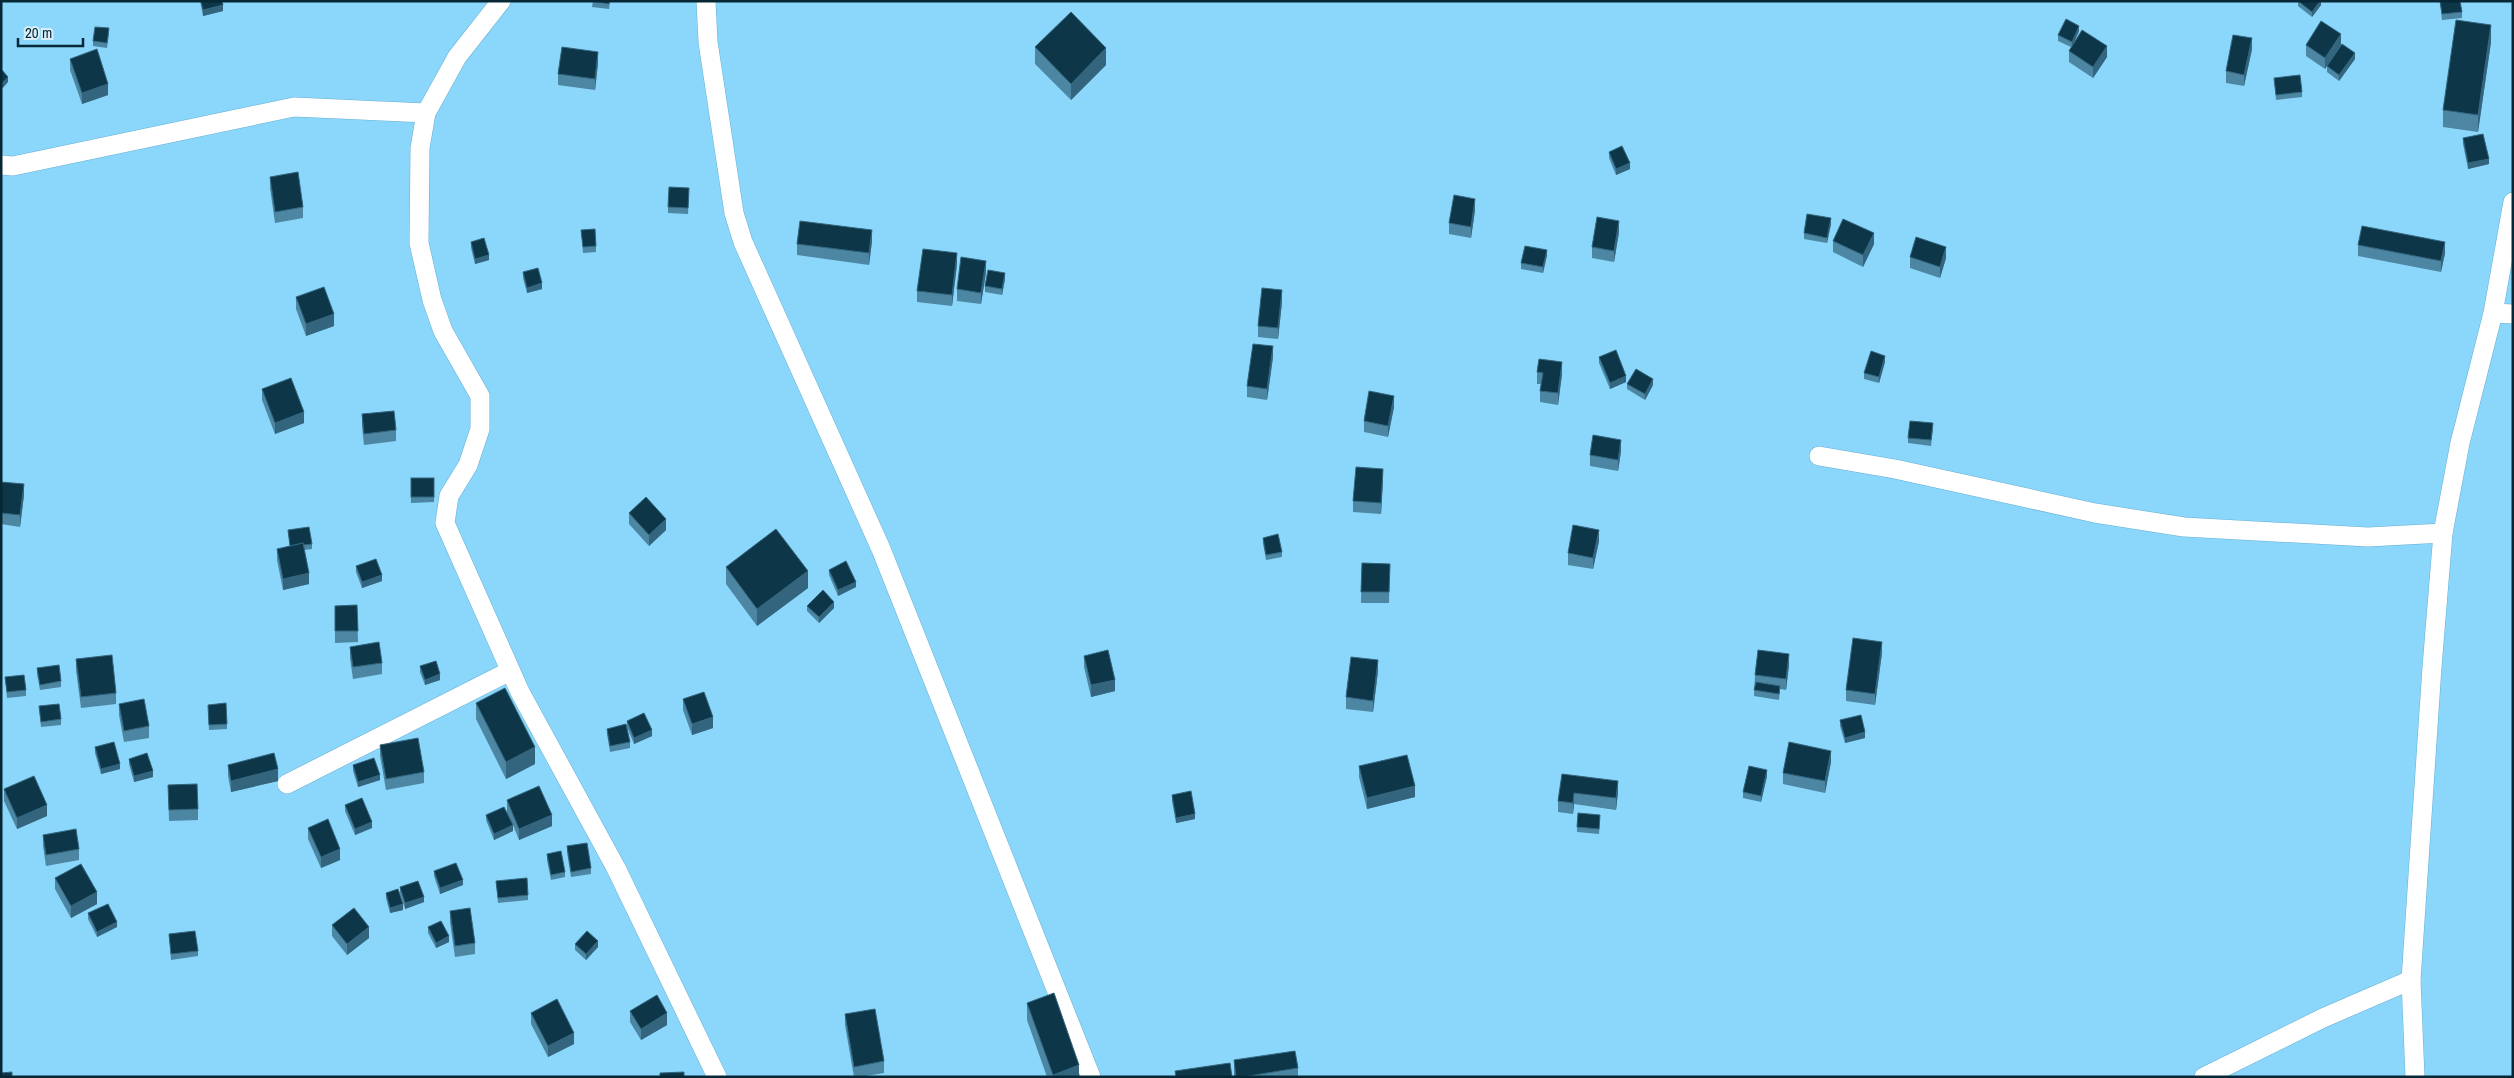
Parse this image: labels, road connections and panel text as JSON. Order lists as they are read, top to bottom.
{
  "scale_bar": "20 m"
}
